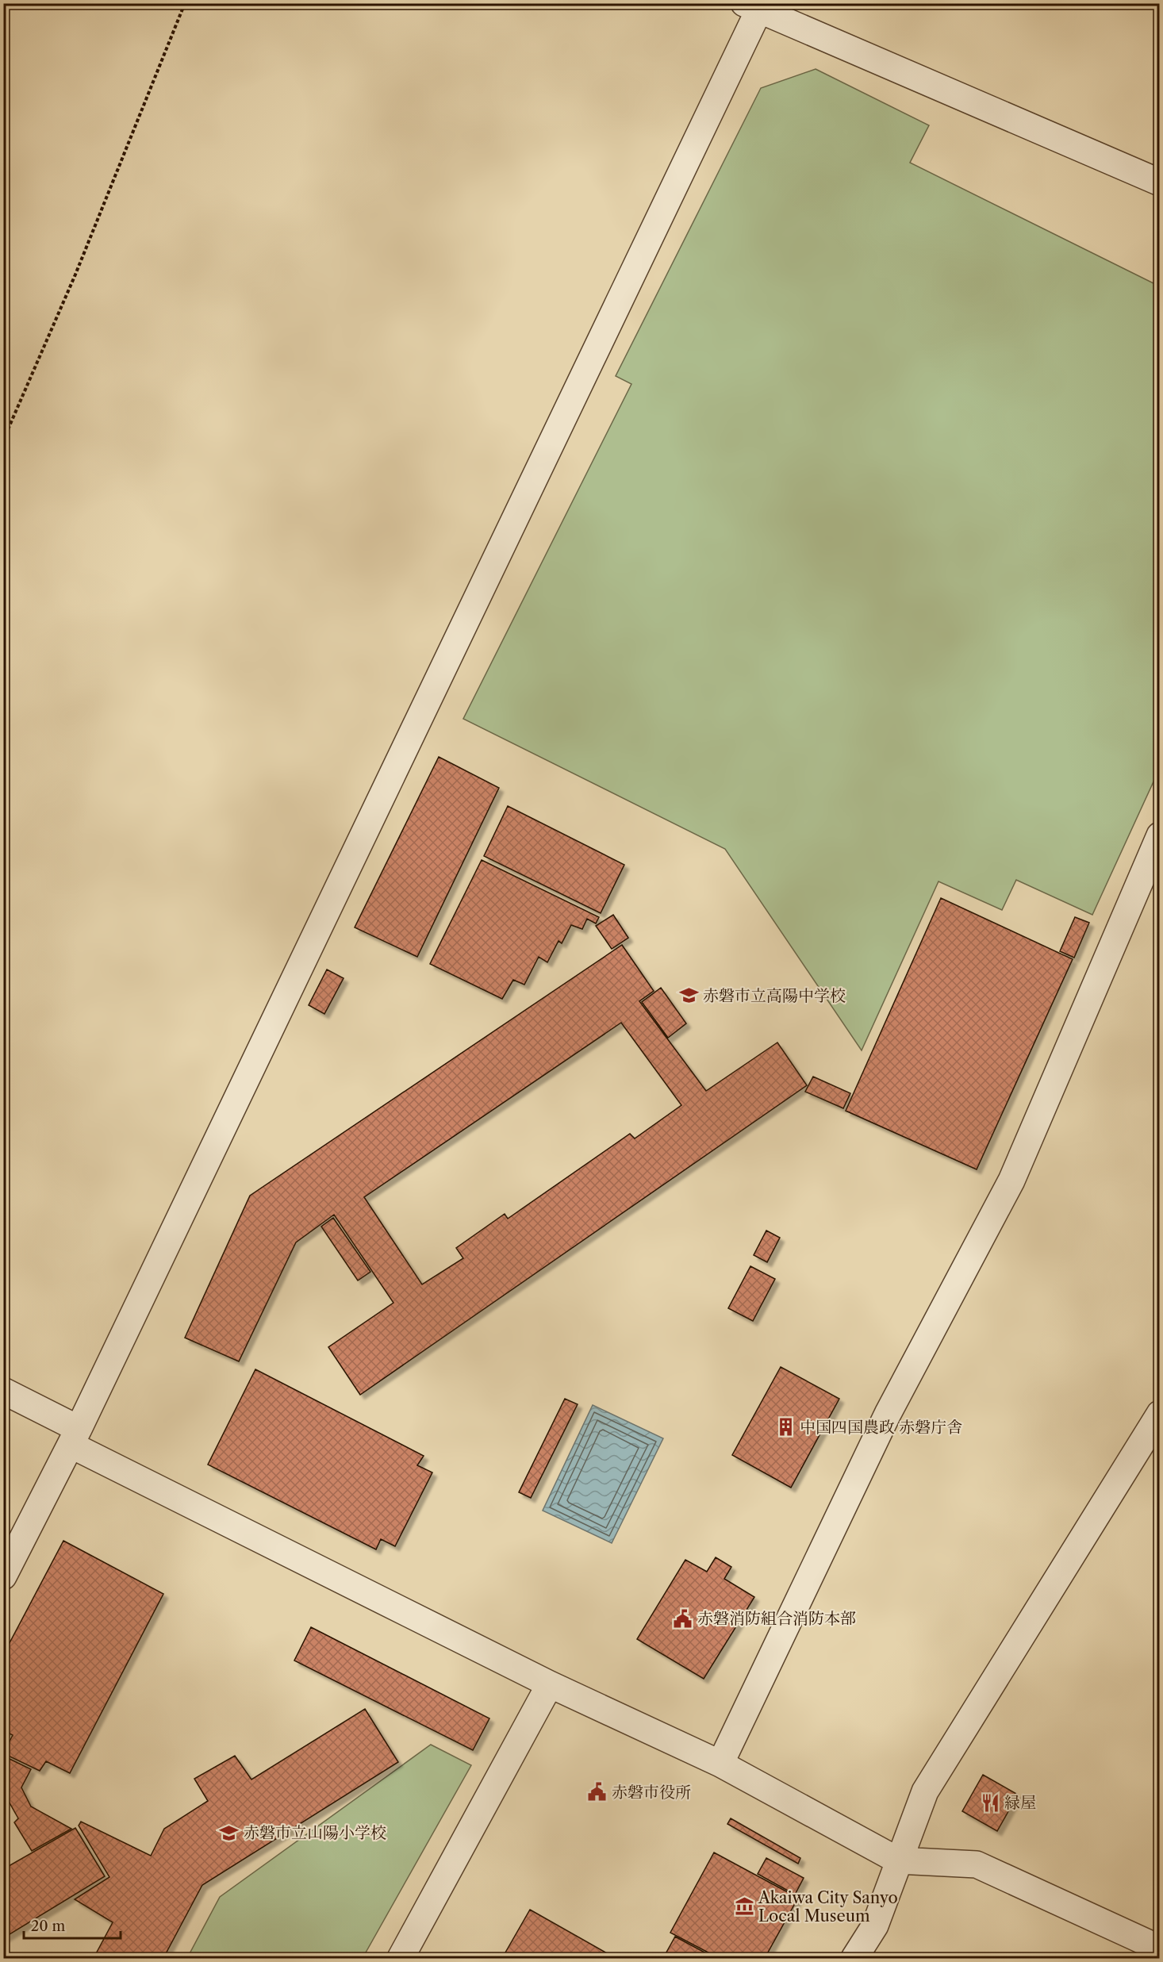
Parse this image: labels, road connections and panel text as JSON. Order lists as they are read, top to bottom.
{
  "places": {
    "school or university": ["赤磐市立高陽中学校", "赤磐市立山陽小学校"],
    "building": ["中国四国農政 赤磐庁舎"],
    "public building": ["赤磐消防組合消防本部", "赤磐市役所"],
    "restaurant": ["緑屋"],
    "museum": ["Akaiwa City Sanyo Local Museum"]
  },
  "scale_bar": "20 m"
}
